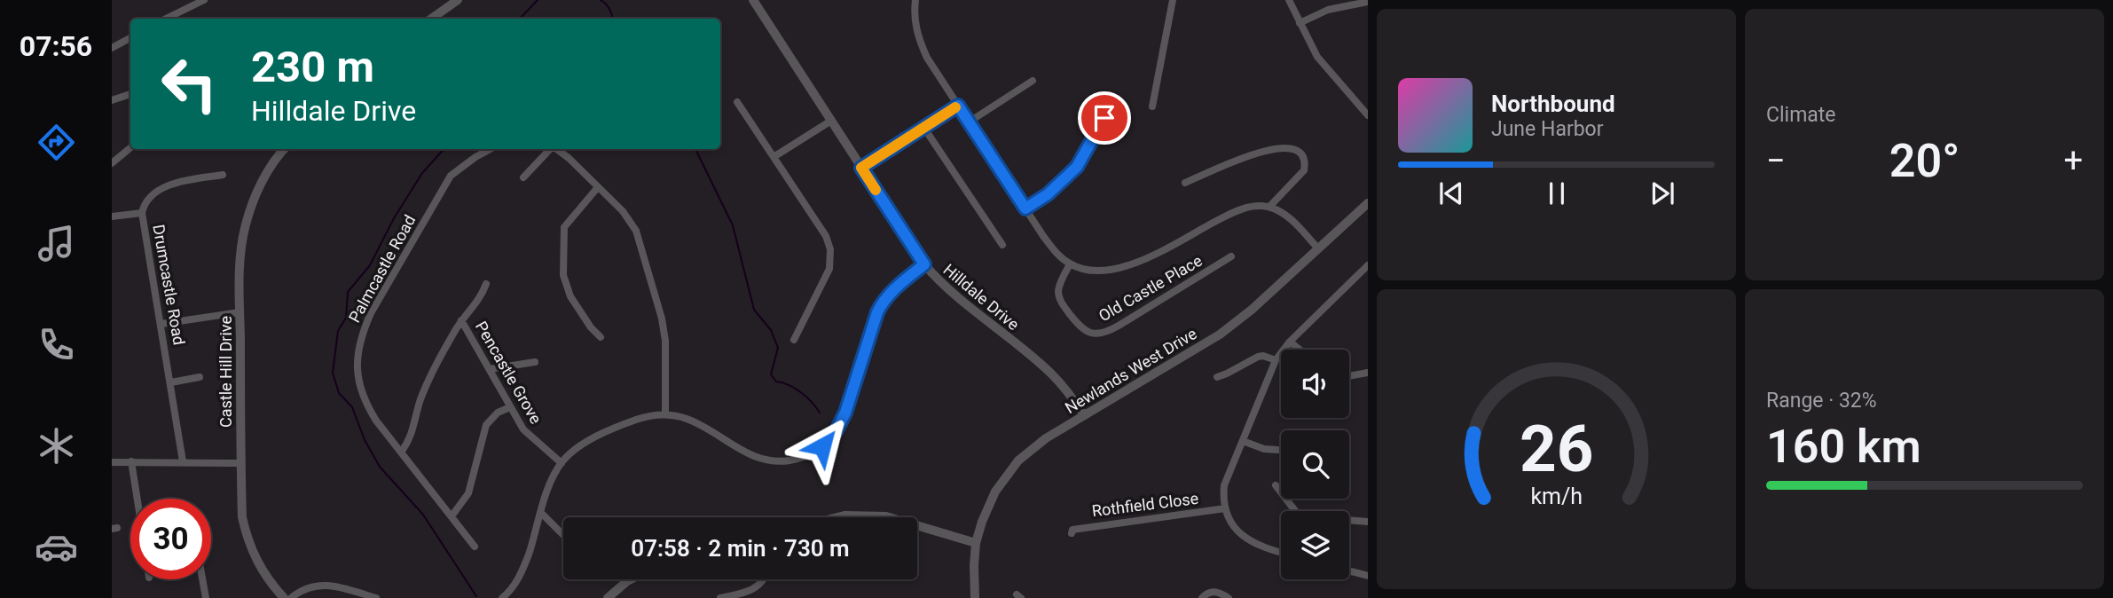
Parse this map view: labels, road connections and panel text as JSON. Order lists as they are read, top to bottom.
{
  "streets": {
    "street": [
      "Palmcastle Road",
      "Drumcastle Road",
      "Old Castle Place",
      "Hilldale Drive",
      "Newlands West Drive",
      "Castle Hill Drive",
      "Pencastle Grove",
      "Rothfield Close"
    ]
  },
  "crossings": [
    ["Hilldale Drive", "Newlands West Drive"]
  ],
  "page": {
    "tabs": "07:56",
    "tile": [
      "Climate",
      ["Range · 32%", "160 km"]
    ],
    "turn": ["230 m", "Hilldale Drive"],
    "song": ["Northbound", "June Harbor"],
    "heat": ["−", "20°", "+"],
    "limit": "30",
    "trip": "07:58 · 2 min · 730 m",
    "gauge": ["26", "km/h"]
  }
}
